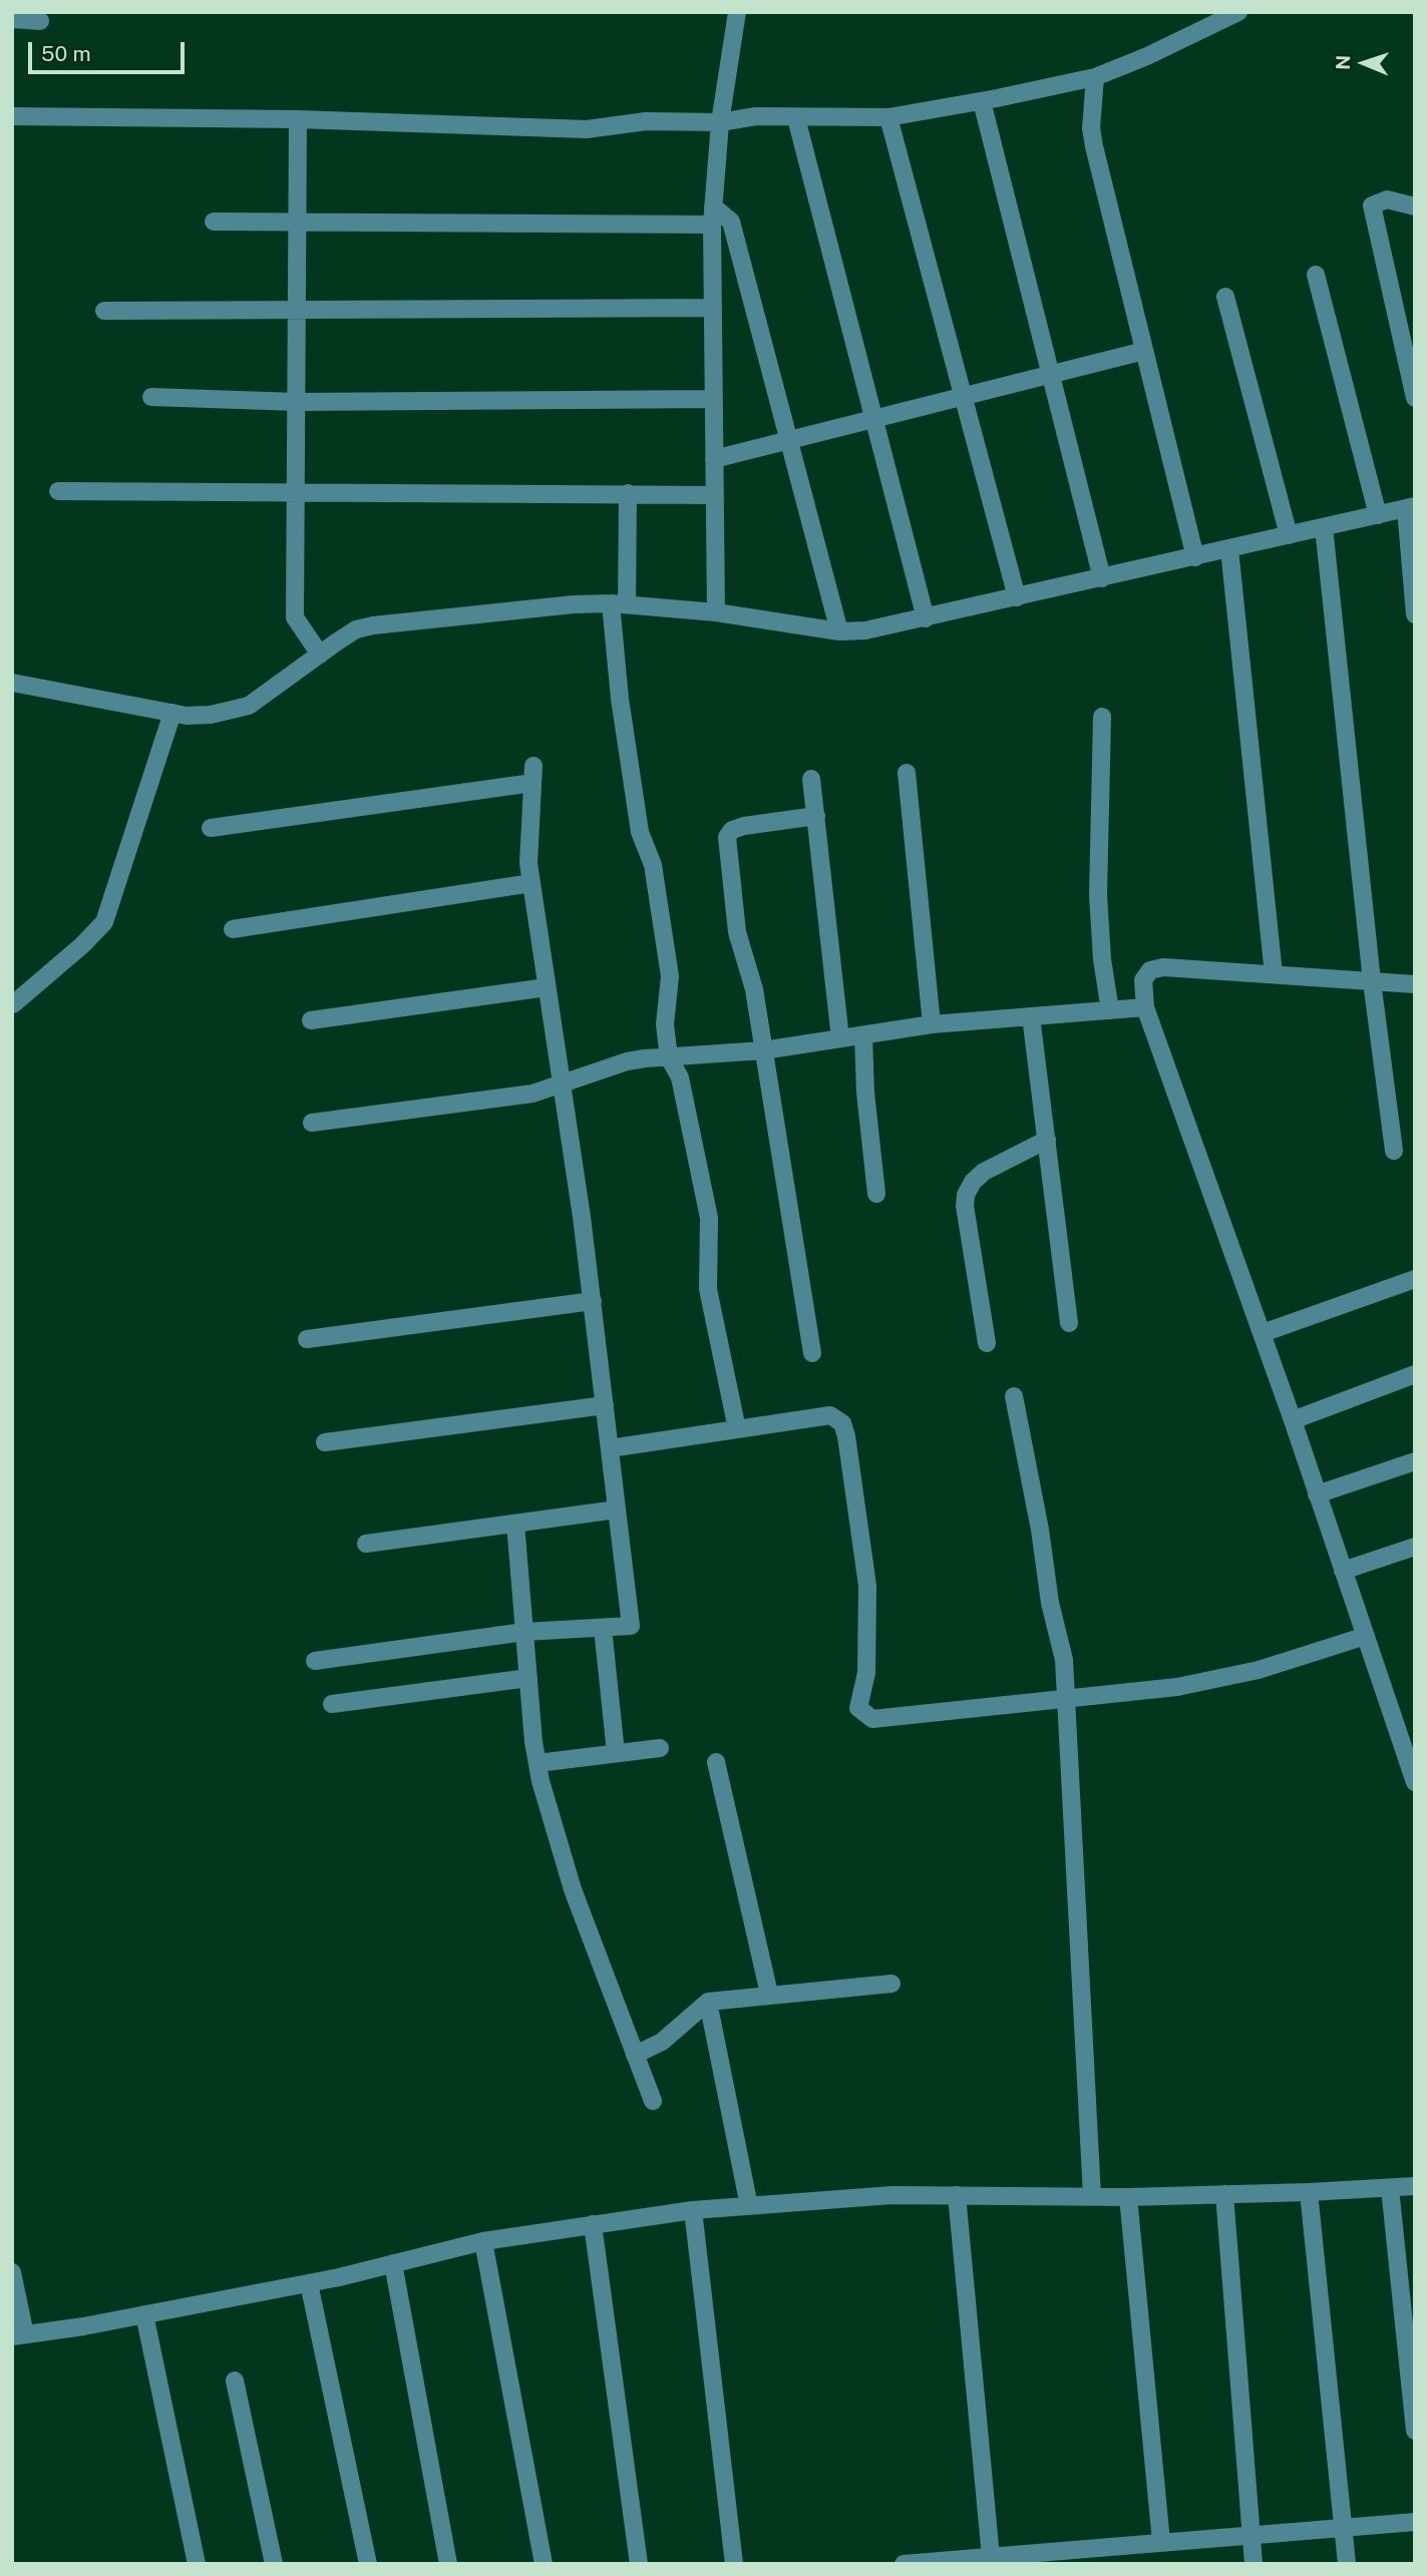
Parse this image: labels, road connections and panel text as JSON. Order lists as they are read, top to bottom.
{
  "scale_bar": "50 m",
  "north": "left"
}
